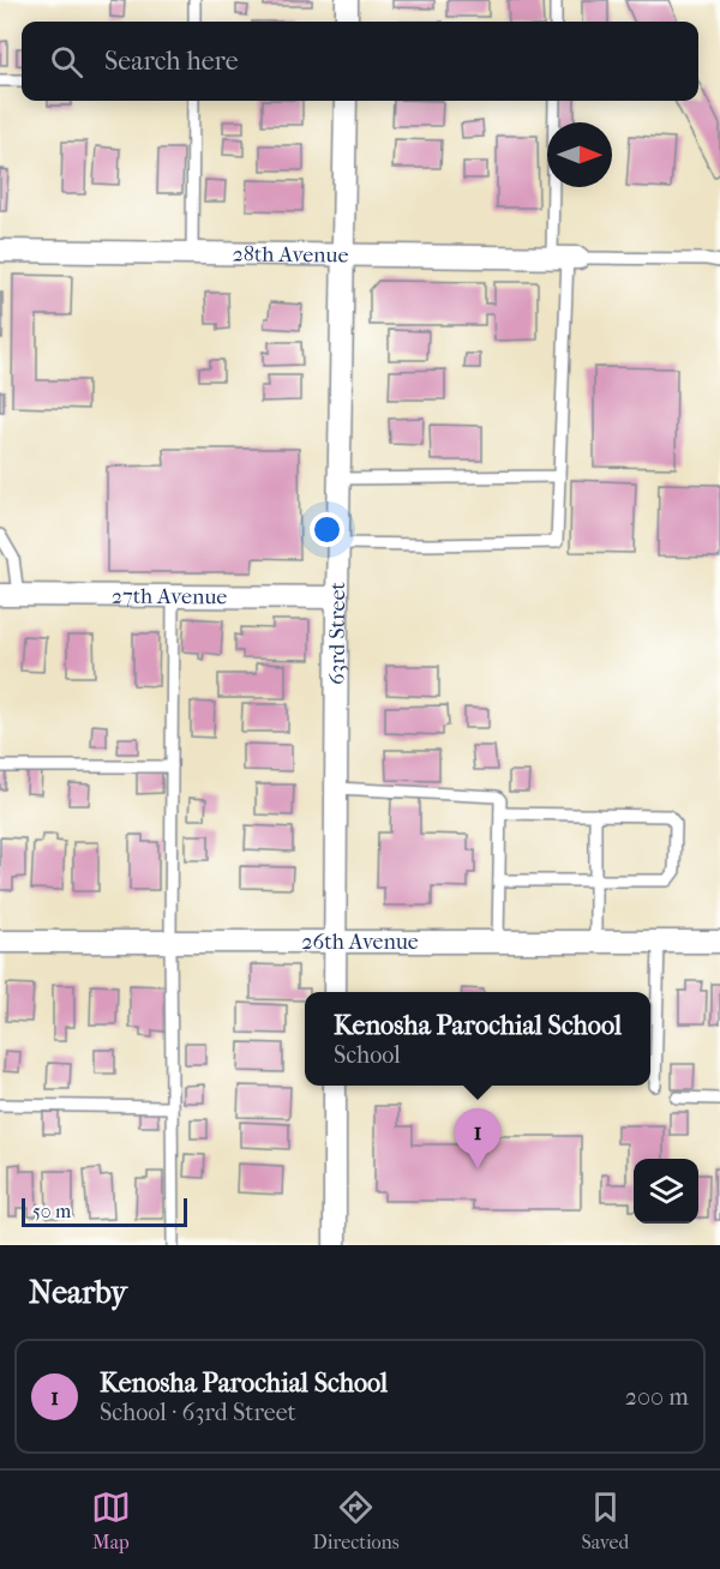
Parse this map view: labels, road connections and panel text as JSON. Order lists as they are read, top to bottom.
{
  "streets": {
    "street": [
      "28th Avenue",
      "27th Avenue",
      "63rd Street",
      "26th Avenue"
    ]
  },
  "crossings": [
    ["28th Avenue", "63rd Street"],
    ["27th Avenue", "63rd Street"],
    ["63rd Street", "26th Avenue"]
  ],
  "scale_bar": "50 m",
  "north": "right",
  "page": {
    "search": "Search here",
    "popup": ["Kenosha Parochial School", "School"],
    "pins": "1",
    "scale": "50 m",
    "heading": "Nearby",
    "list": [
      {
        "mark": "1",
        "name": "Kenosha Parochial School",
        "note": "School · 63rd Street",
        "value": "200 m"
      }
    ],
    "nav": ["Map", "Directions", "Saved"]
  }
}
